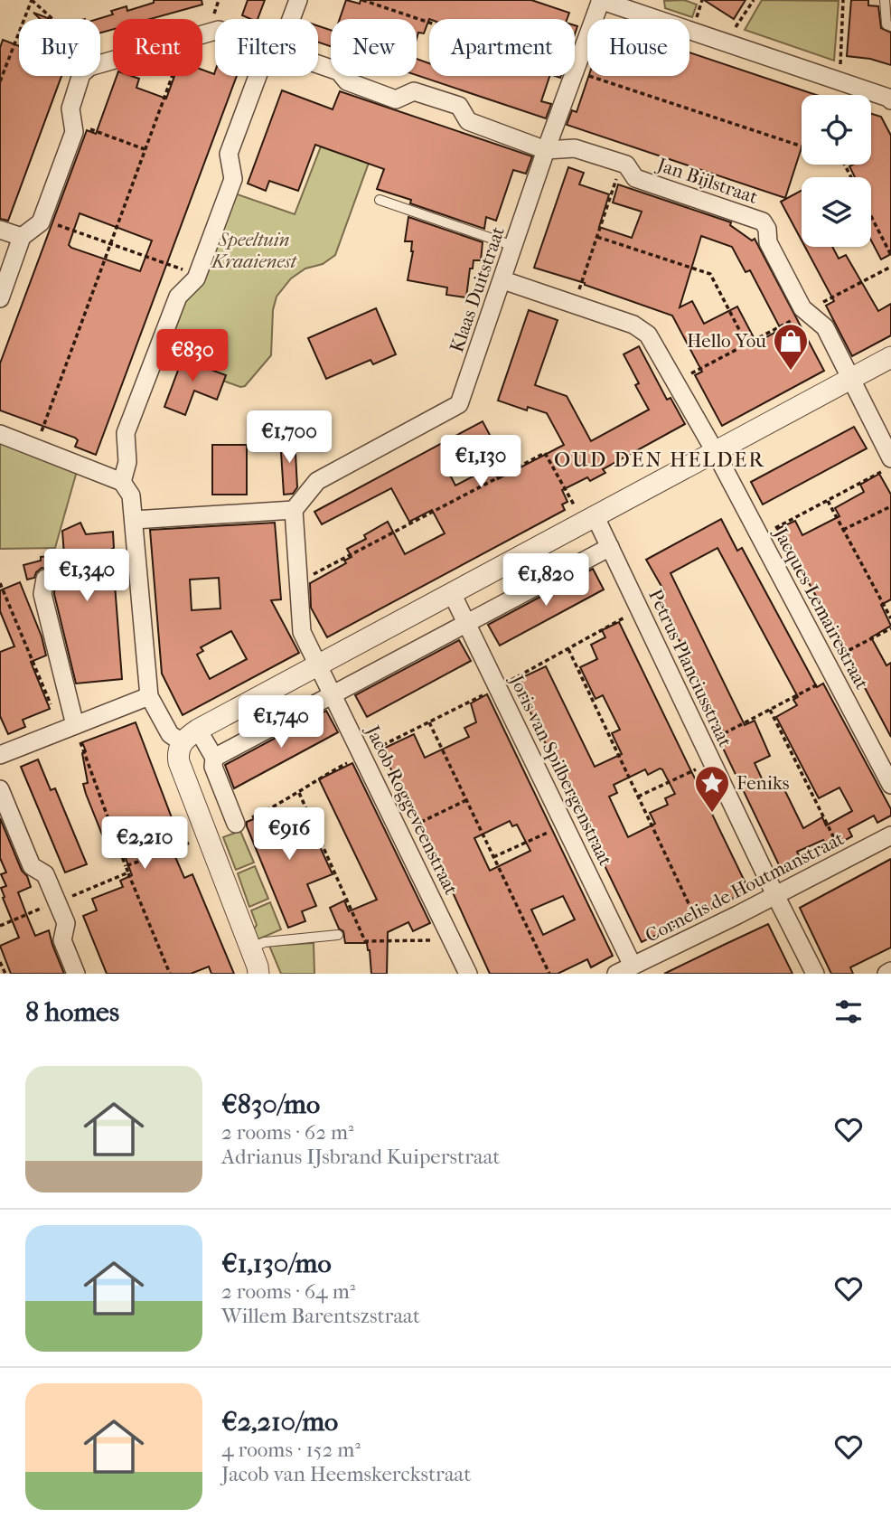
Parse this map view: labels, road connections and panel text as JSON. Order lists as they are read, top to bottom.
{
  "streets": {
    "street": [
      "Jan Bijlstraat",
      "Klaas Duitstraat",
      "Jacques Lemairestraat",
      "Petrus Planciusstraat",
      "Joris van Spilbergenstraat",
      "Jacob Roggeveenstraat",
      "Cornelis de Houtmanstraat"
    ]
  },
  "crossings": [
    ["Jan Bijlstraat", "Klaas Duitstraat"],
    ["Klaas Duitstraat", "Jacques Lemairestraat"],
    ["Klaas Duitstraat", "Jacob Roggeveenstraat"],
    ["Petrus Planciusstraat", "Cornelis de Houtmanstraat"],
    ["Joris van Spilbergenstraat", "Cornelis de Houtmanstraat"]
  ],
  "districts": ["OUD DEN HELDER"],
  "parks": ["Speeltuin Kraaienest"],
  "places": {
    "shop": ["Hello You"],
    "place": ["Feniks"]
  },
  "page": {
    "chip": [
      "Buy",
      "Rent",
      "Filters",
      "New",
      "Apartment",
      "House"
    ],
    "price": [
      "€830",
      "€1,700",
      "€1,130",
      "€1,340",
      "€1,820",
      "€1,740",
      "€916",
      "€2,210"
    ],
    "heading": "8 homes",
    "list": [
      {
        "name": "€830/mo",
        "note": "2 rooms · 62 m² · Adrianus IJsbrand Kuiperstraat"
      },
      {
        "name": "€1,130/mo",
        "note": "2 rooms · 64 m² · Willem Barentszstraat"
      },
      {
        "name": "€2,210/mo",
        "note": "4 rooms · 152 m² · Jacob van Heemskerckstraat"
      }
    ]
  }
}
